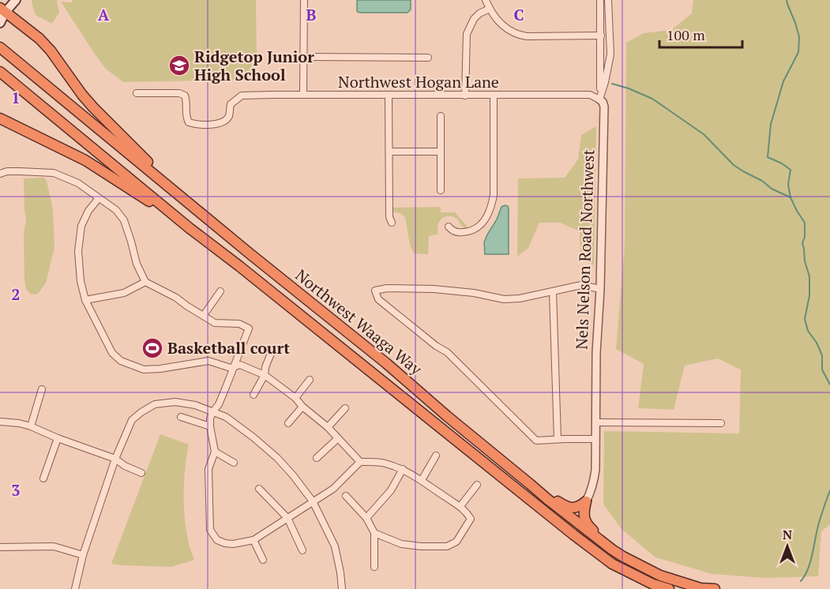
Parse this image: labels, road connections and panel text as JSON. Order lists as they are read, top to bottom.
{
  "streets": {
    "highway": ["Northwest Waaga Way"],
    "street": ["Northwest Hogan Lane", "Nels Nelson Road Northwest"]
  },
  "crossings": [
    ["Northwest Hogan Lane", "Nels Nelson Road Northwest"]
  ],
  "places": {
    "school or university": ["Ridgetop Junior High School"],
    "sports": ["Basketball court"]
  },
  "scale_bar": "100 m",
  "north": "top",
  "grid": {
    "columns": ["A", "B", "C"],
    "rows": ["1", "2", "3"]
  }
}
